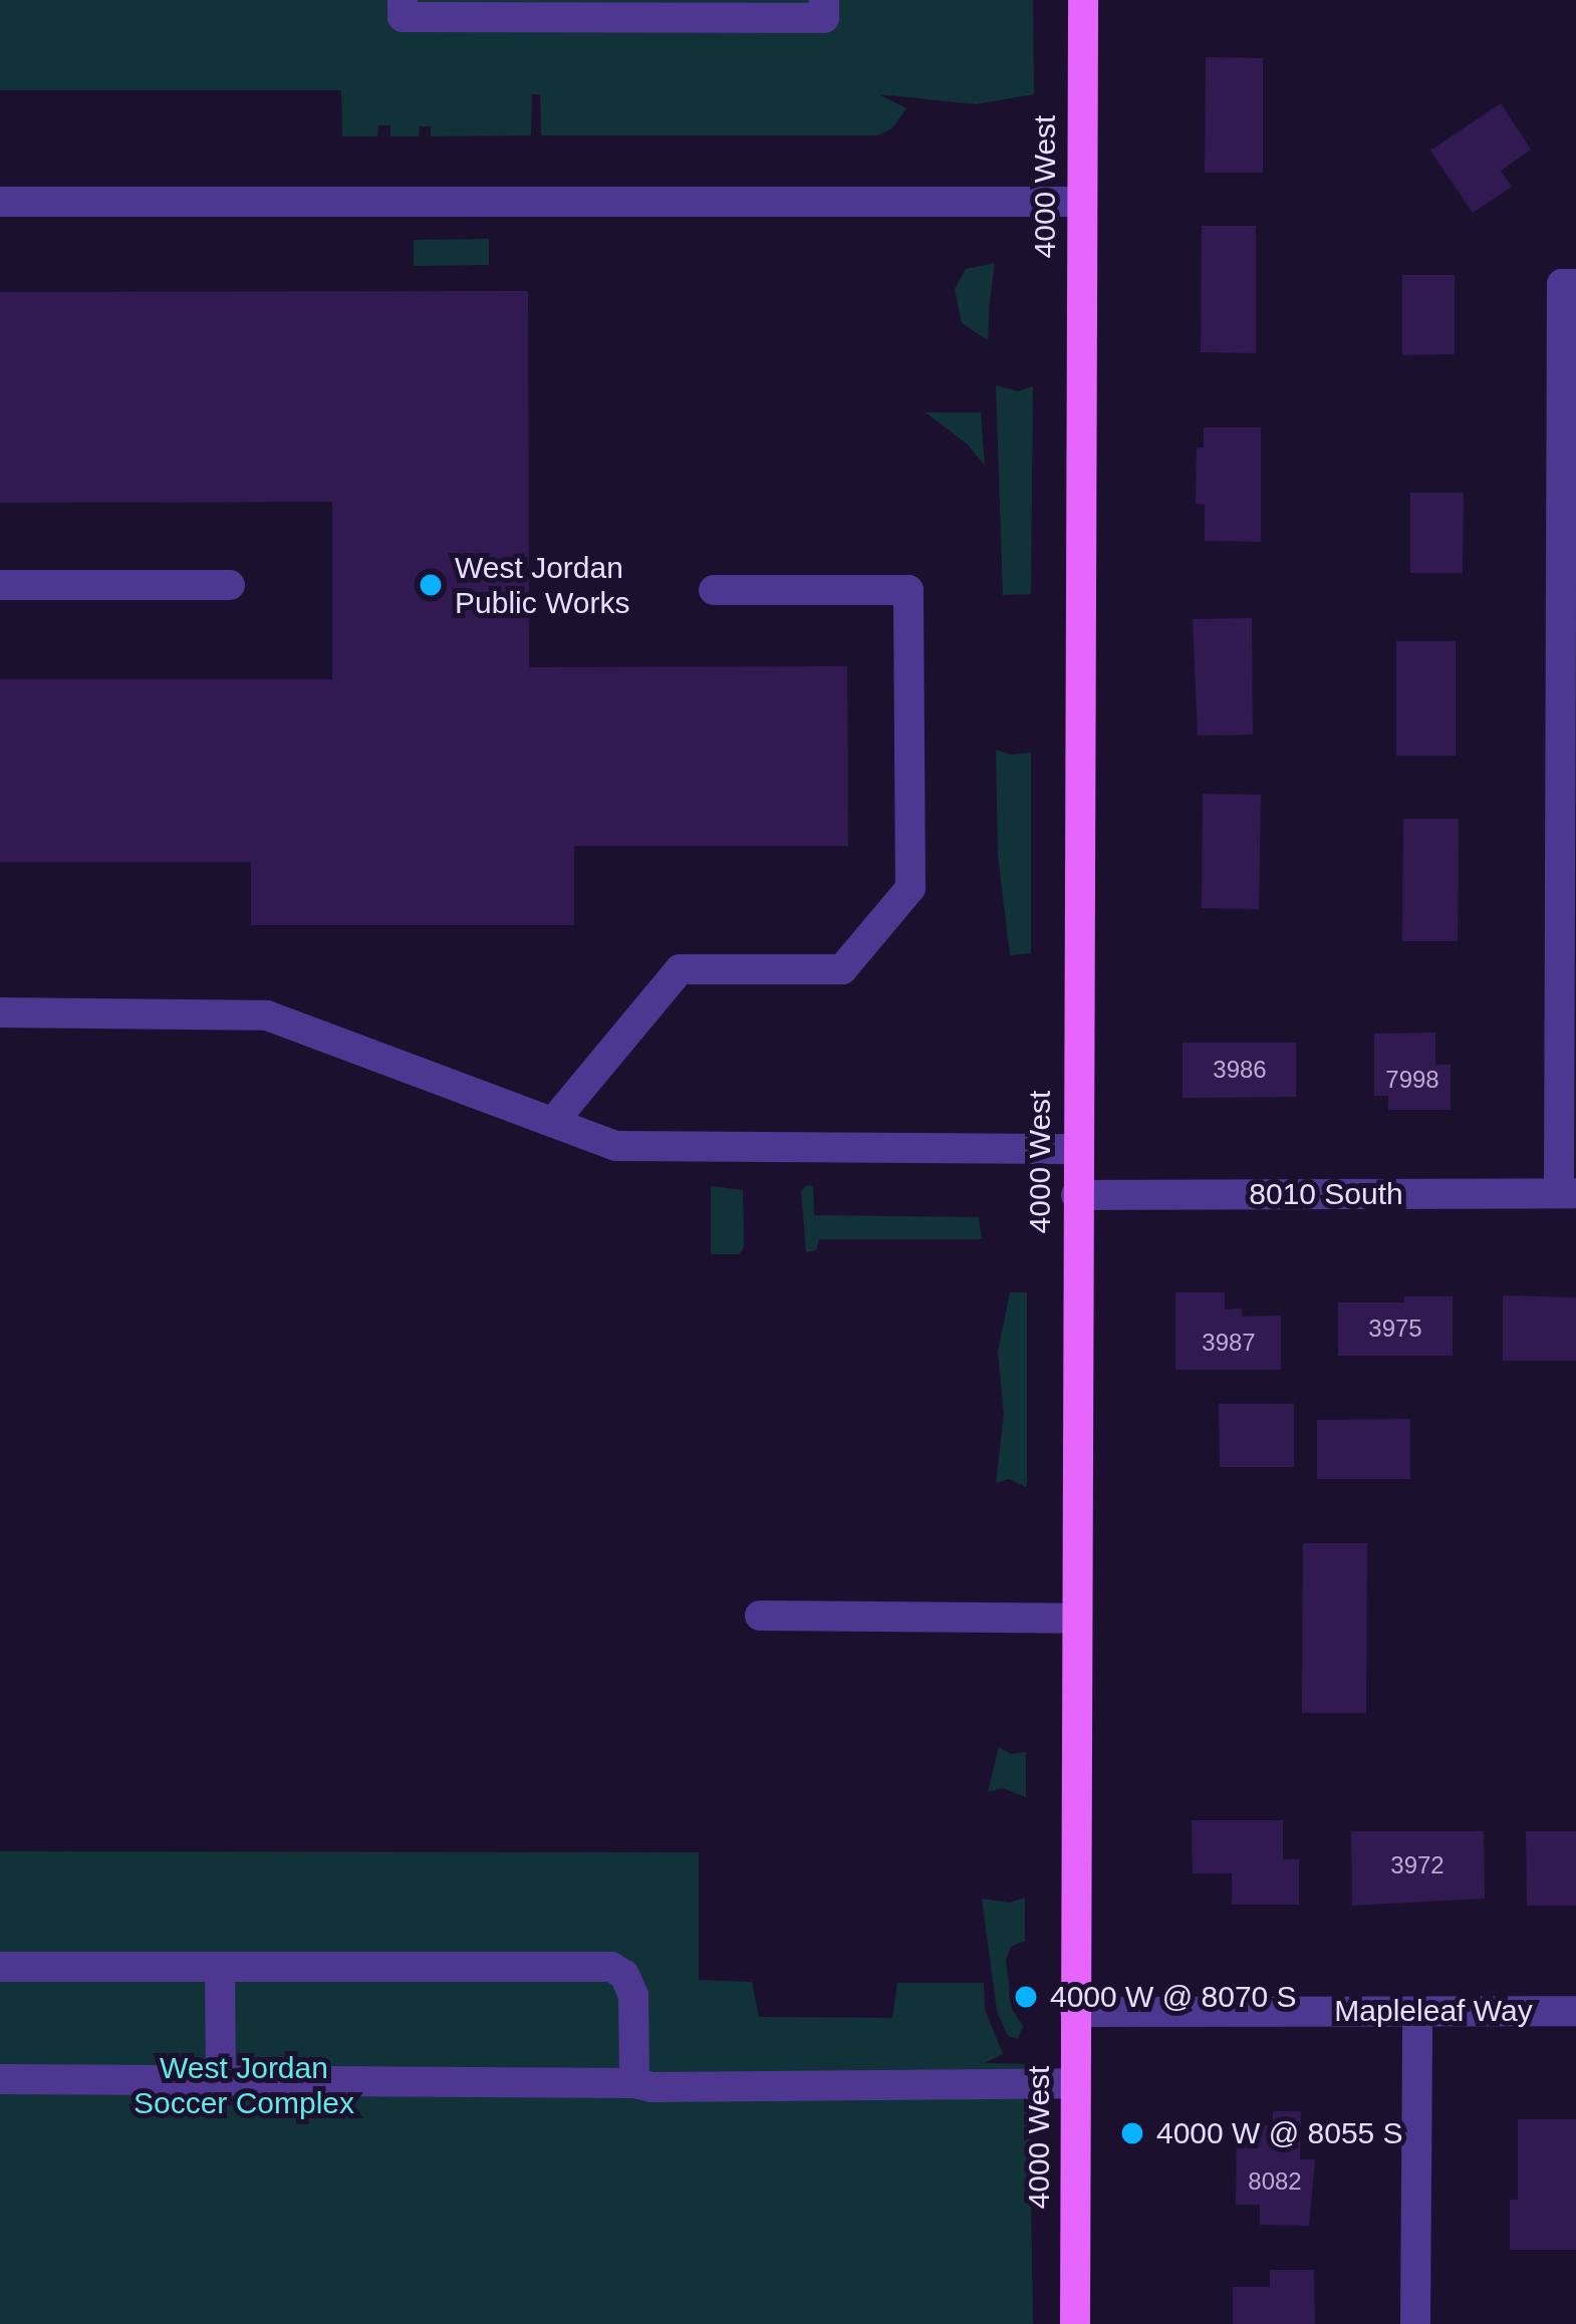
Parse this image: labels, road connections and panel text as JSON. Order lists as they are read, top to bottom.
{
  "streets": {
    "main road": ["4000 West"],
    "street": ["8010 South", "Mapleleaf Way"]
  },
  "crossings": [
    ["4000 West", "8010 South"],
    ["4000 West", "Mapleleaf Way"]
  ],
  "parks": ["West Jordan Soccer Complex"],
  "places": ["West Jordan Public Works", "4000 W @ 8070 S", "4000 W @ 8055 S"],
  "house_numbers": [
    "3986",
    "7998",
    "3975",
    "3987",
    "3972",
    "8082"
  ]
}
